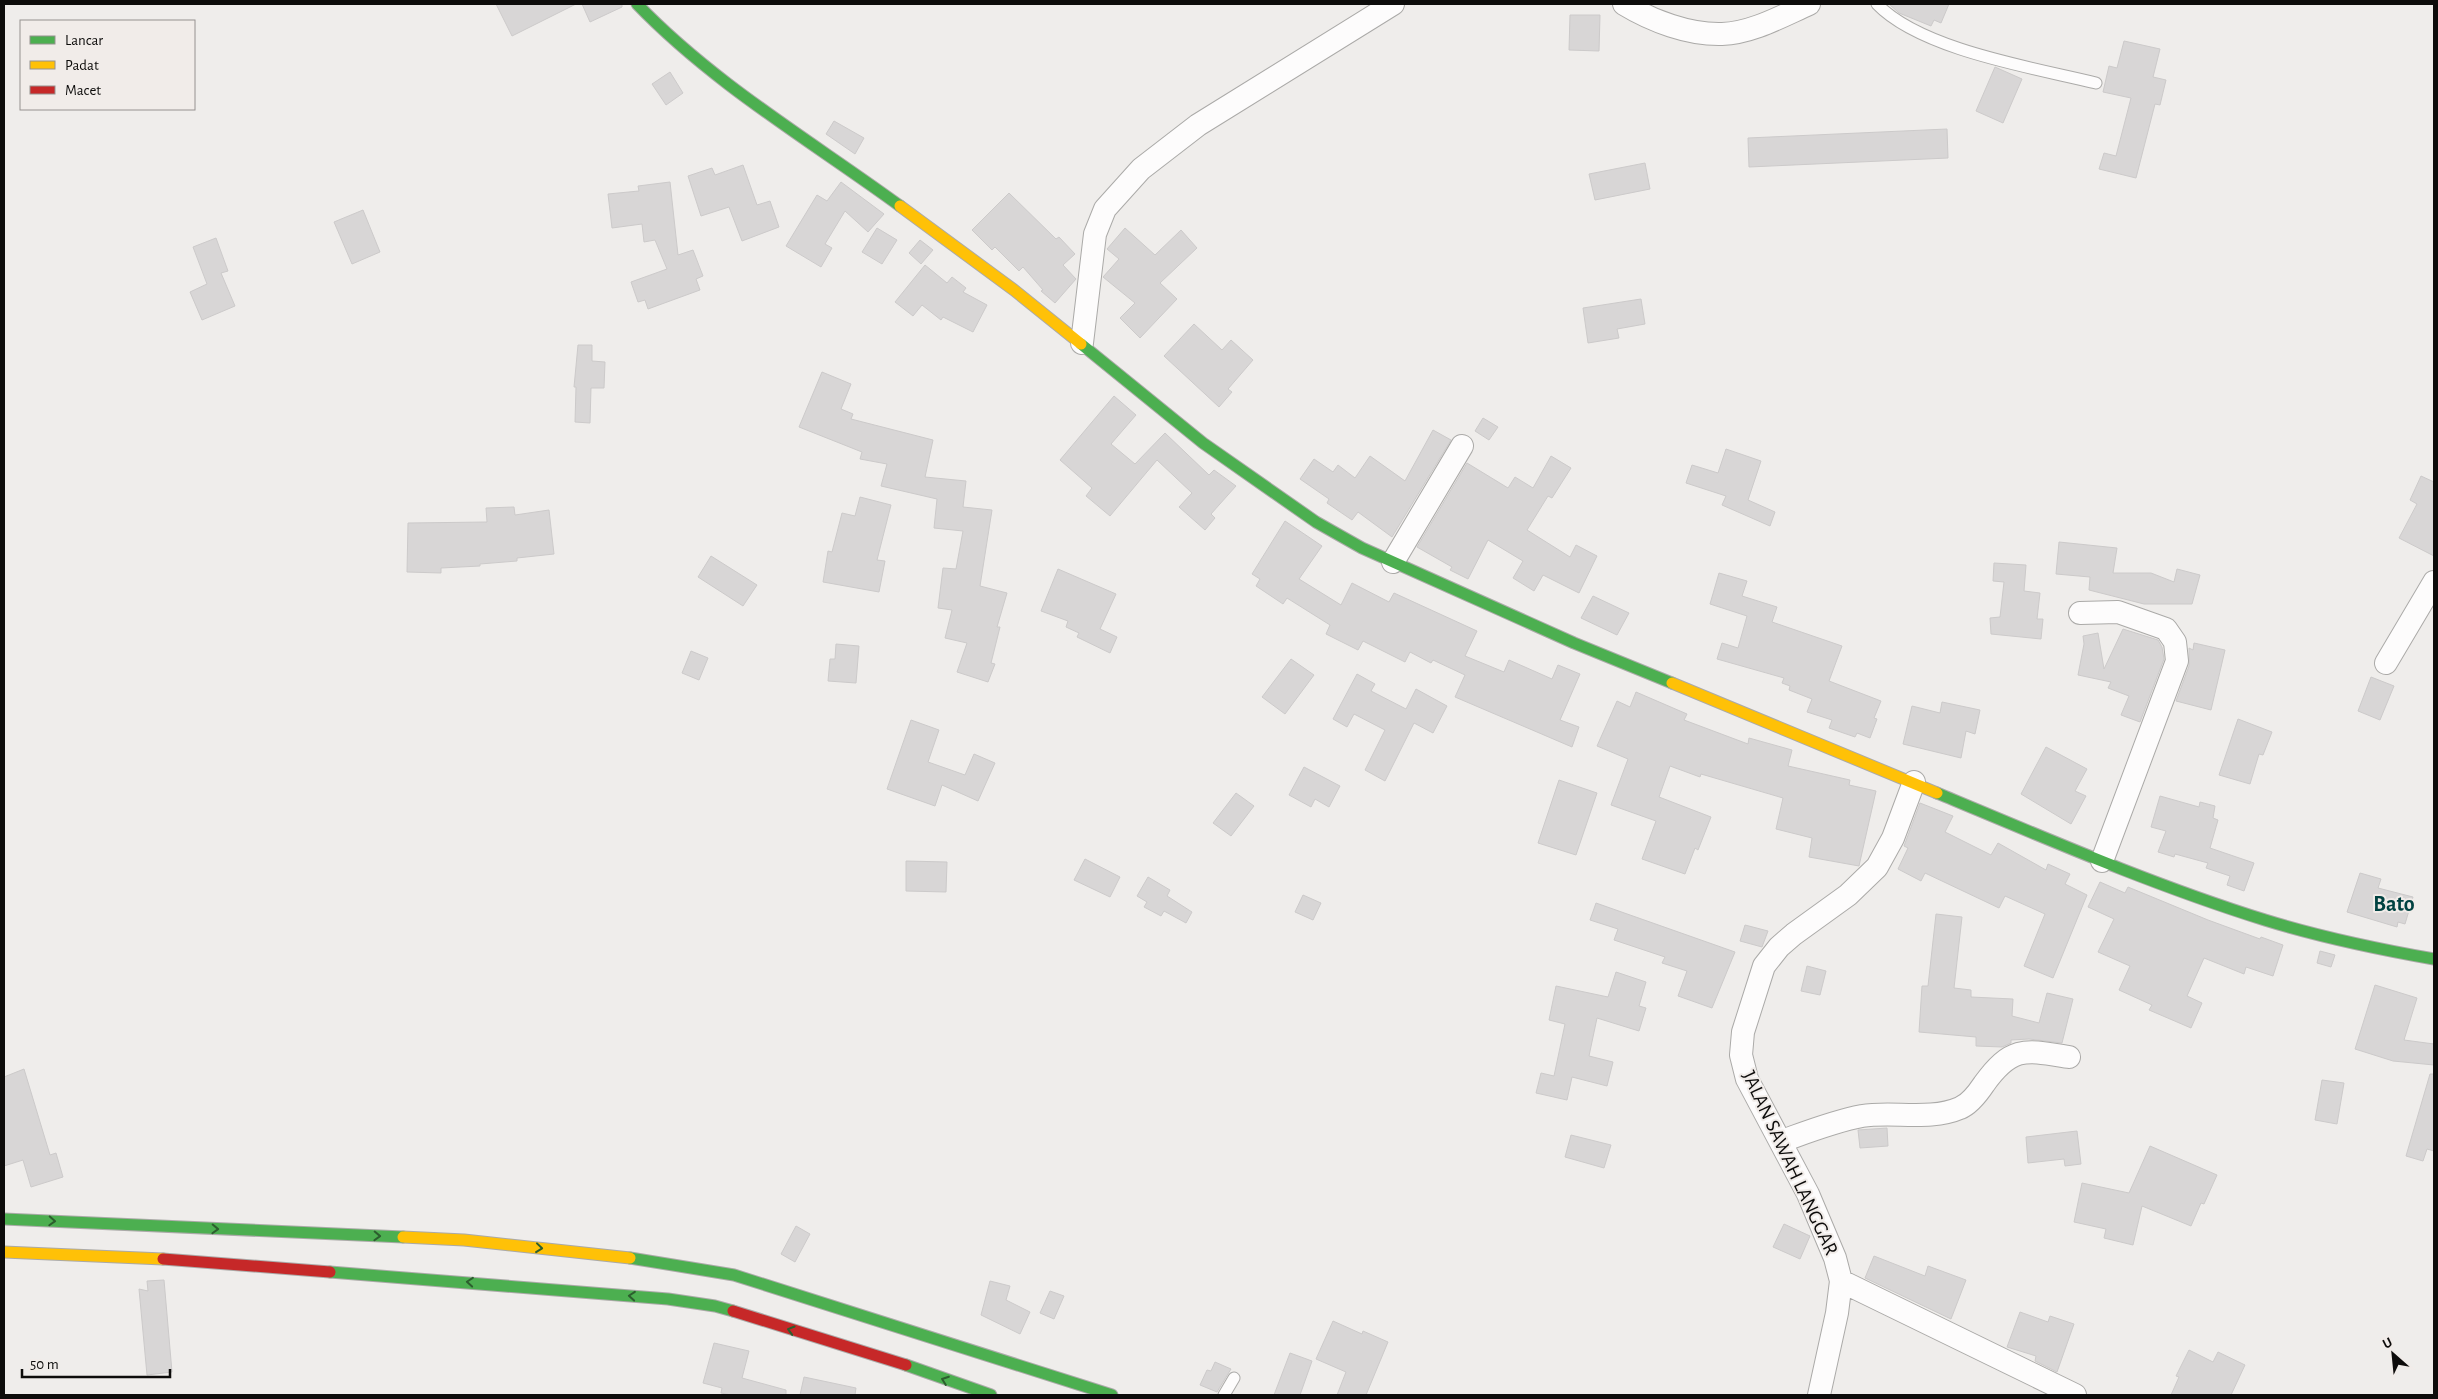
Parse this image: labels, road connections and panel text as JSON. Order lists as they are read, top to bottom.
{
  "streets": {
    "street": ["JALAN SAWAH LANGGAR"]
  },
  "districts": ["Bato"],
  "legend": ["Lancar", "Padat", "Macet"],
  "scale_bar": "50 m",
  "north": "top left"
}
